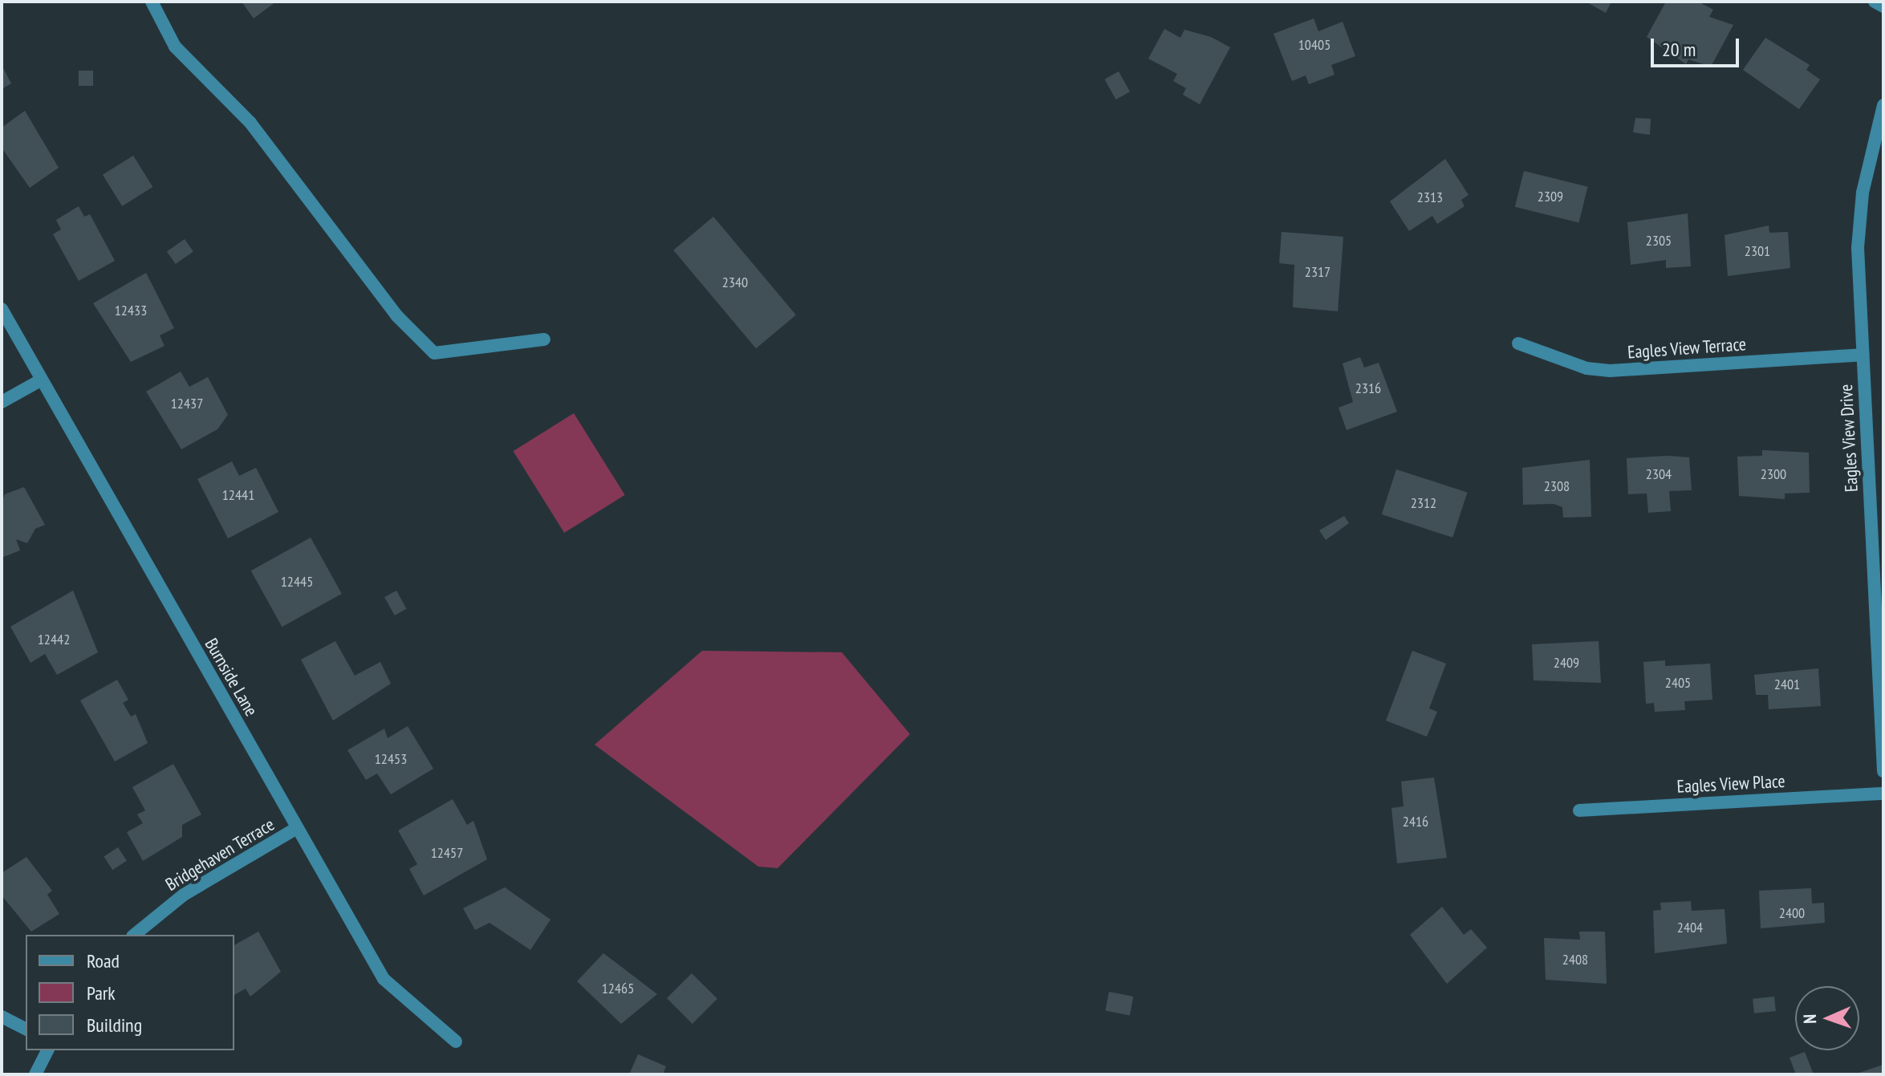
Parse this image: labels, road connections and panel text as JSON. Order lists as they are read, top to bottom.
{
  "streets": {
    "street": [
      "Eagles View Terrace",
      "Eagles View Drive",
      "Burnside Lane",
      "Eagles View Place",
      "Bridgehaven Terrace"
    ]
  },
  "crossings": [
    ["Eagles View Terrace", "Eagles View Drive"],
    ["Burnside Lane", "Bridgehaven Terrace"]
  ],
  "house_numbers": [
    "10405",
    "2309",
    "2313",
    "2305",
    "2301",
    "2317",
    "2340",
    "12433",
    "2316",
    "12437",
    "2304",
    "2300",
    "2308",
    "12441",
    "2312",
    "12445",
    "12442",
    "2409",
    "2405",
    "2401",
    "12453",
    "2416",
    "12457",
    "2400",
    "2404",
    "2408",
    "12465"
  ],
  "legend": ["Road", "Park", "Building"],
  "scale_bar": "20 m",
  "north": "left"
}
